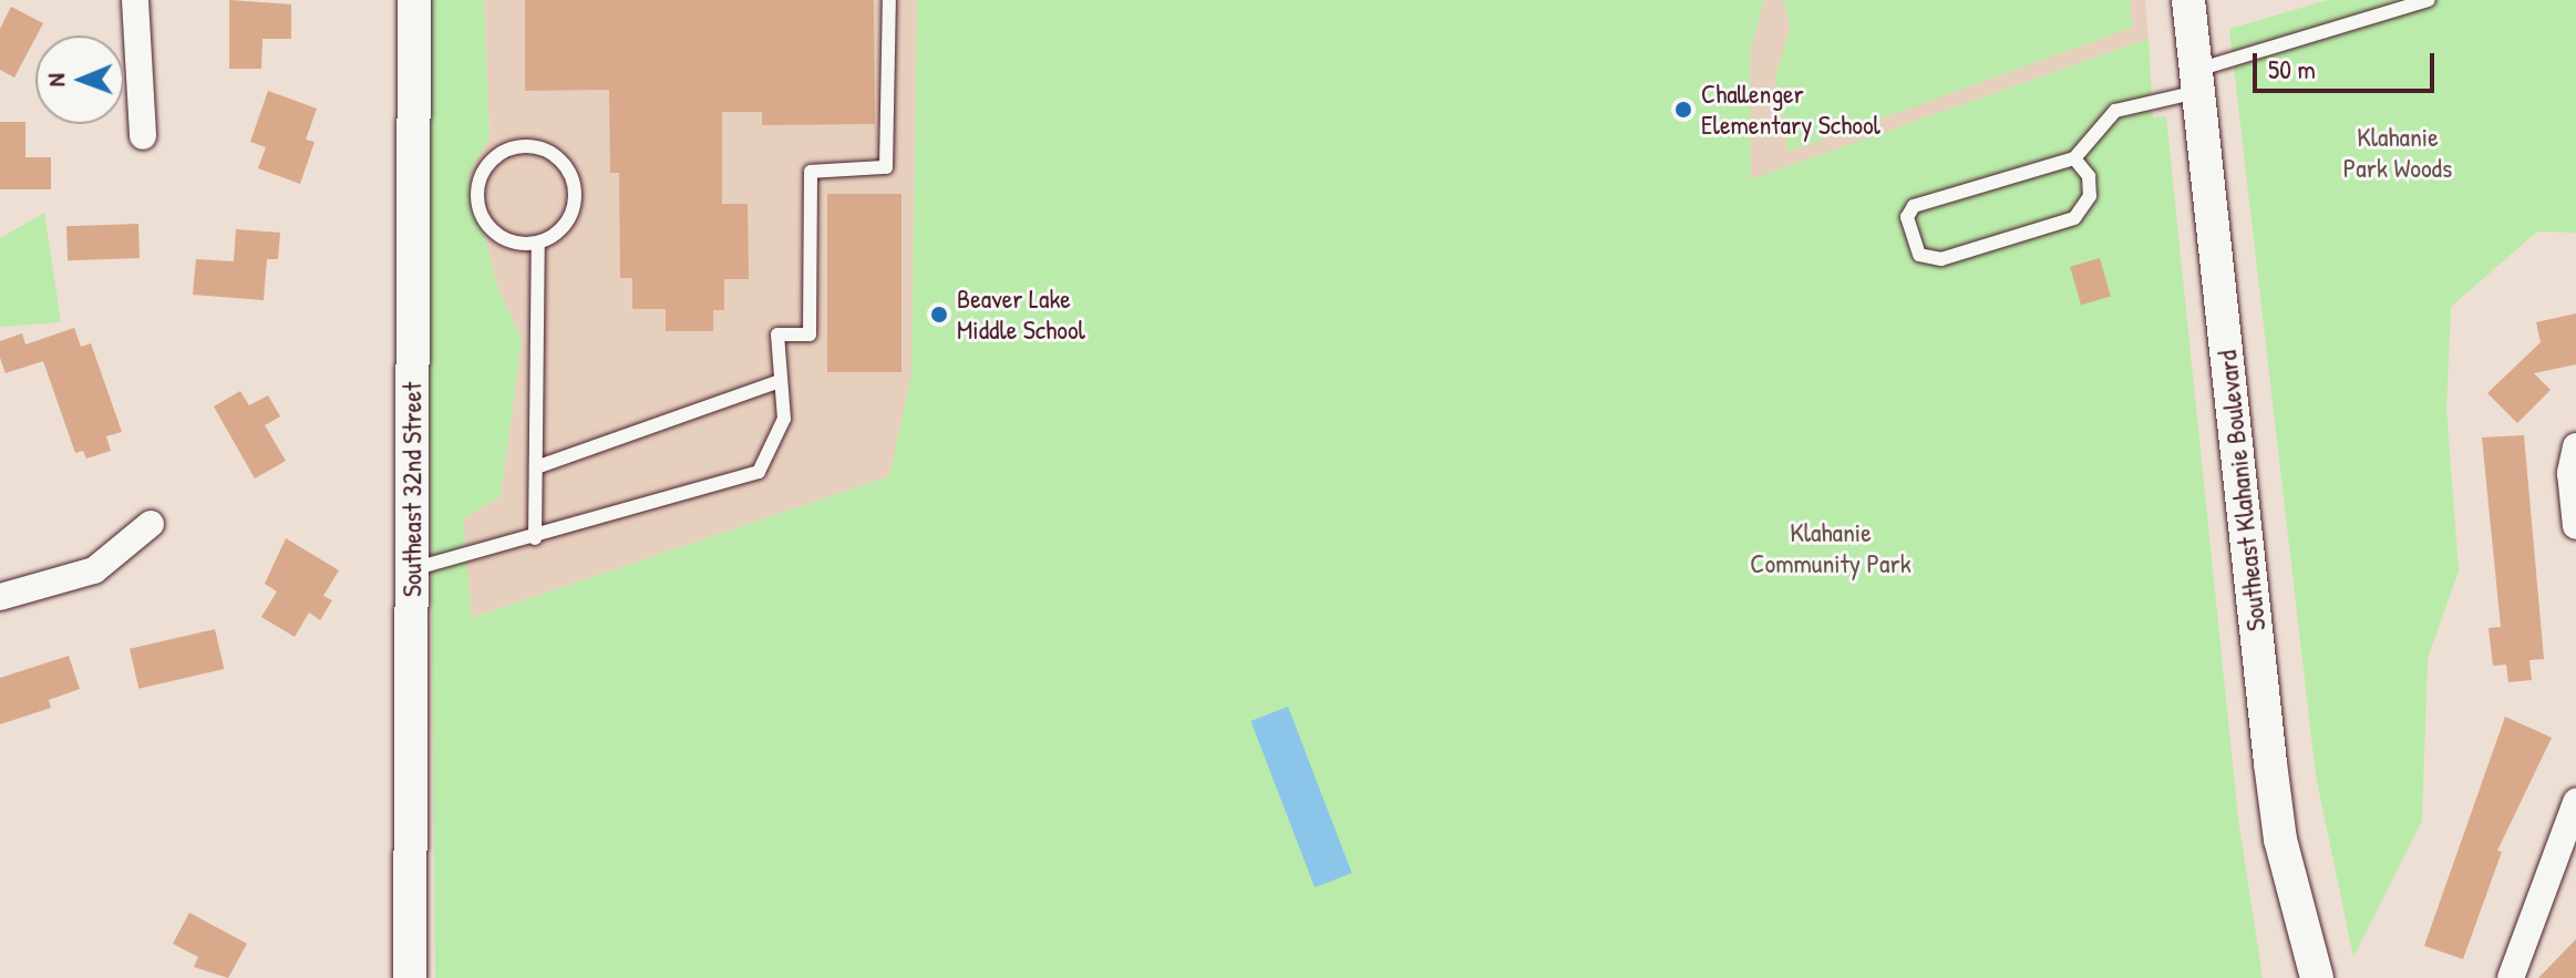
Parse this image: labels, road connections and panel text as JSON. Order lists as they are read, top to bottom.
{
  "streets": {
    "street": ["Southeast 32nd Street", "Southeast Klahanie Boulevard"]
  },
  "parks": ["Klahanie Park Woods", "Klahanie Community Park"],
  "places": ["Challenger Elementary School", "Beaver Lake Middle School"],
  "scale_bar": "50 m",
  "north": "left"
}
